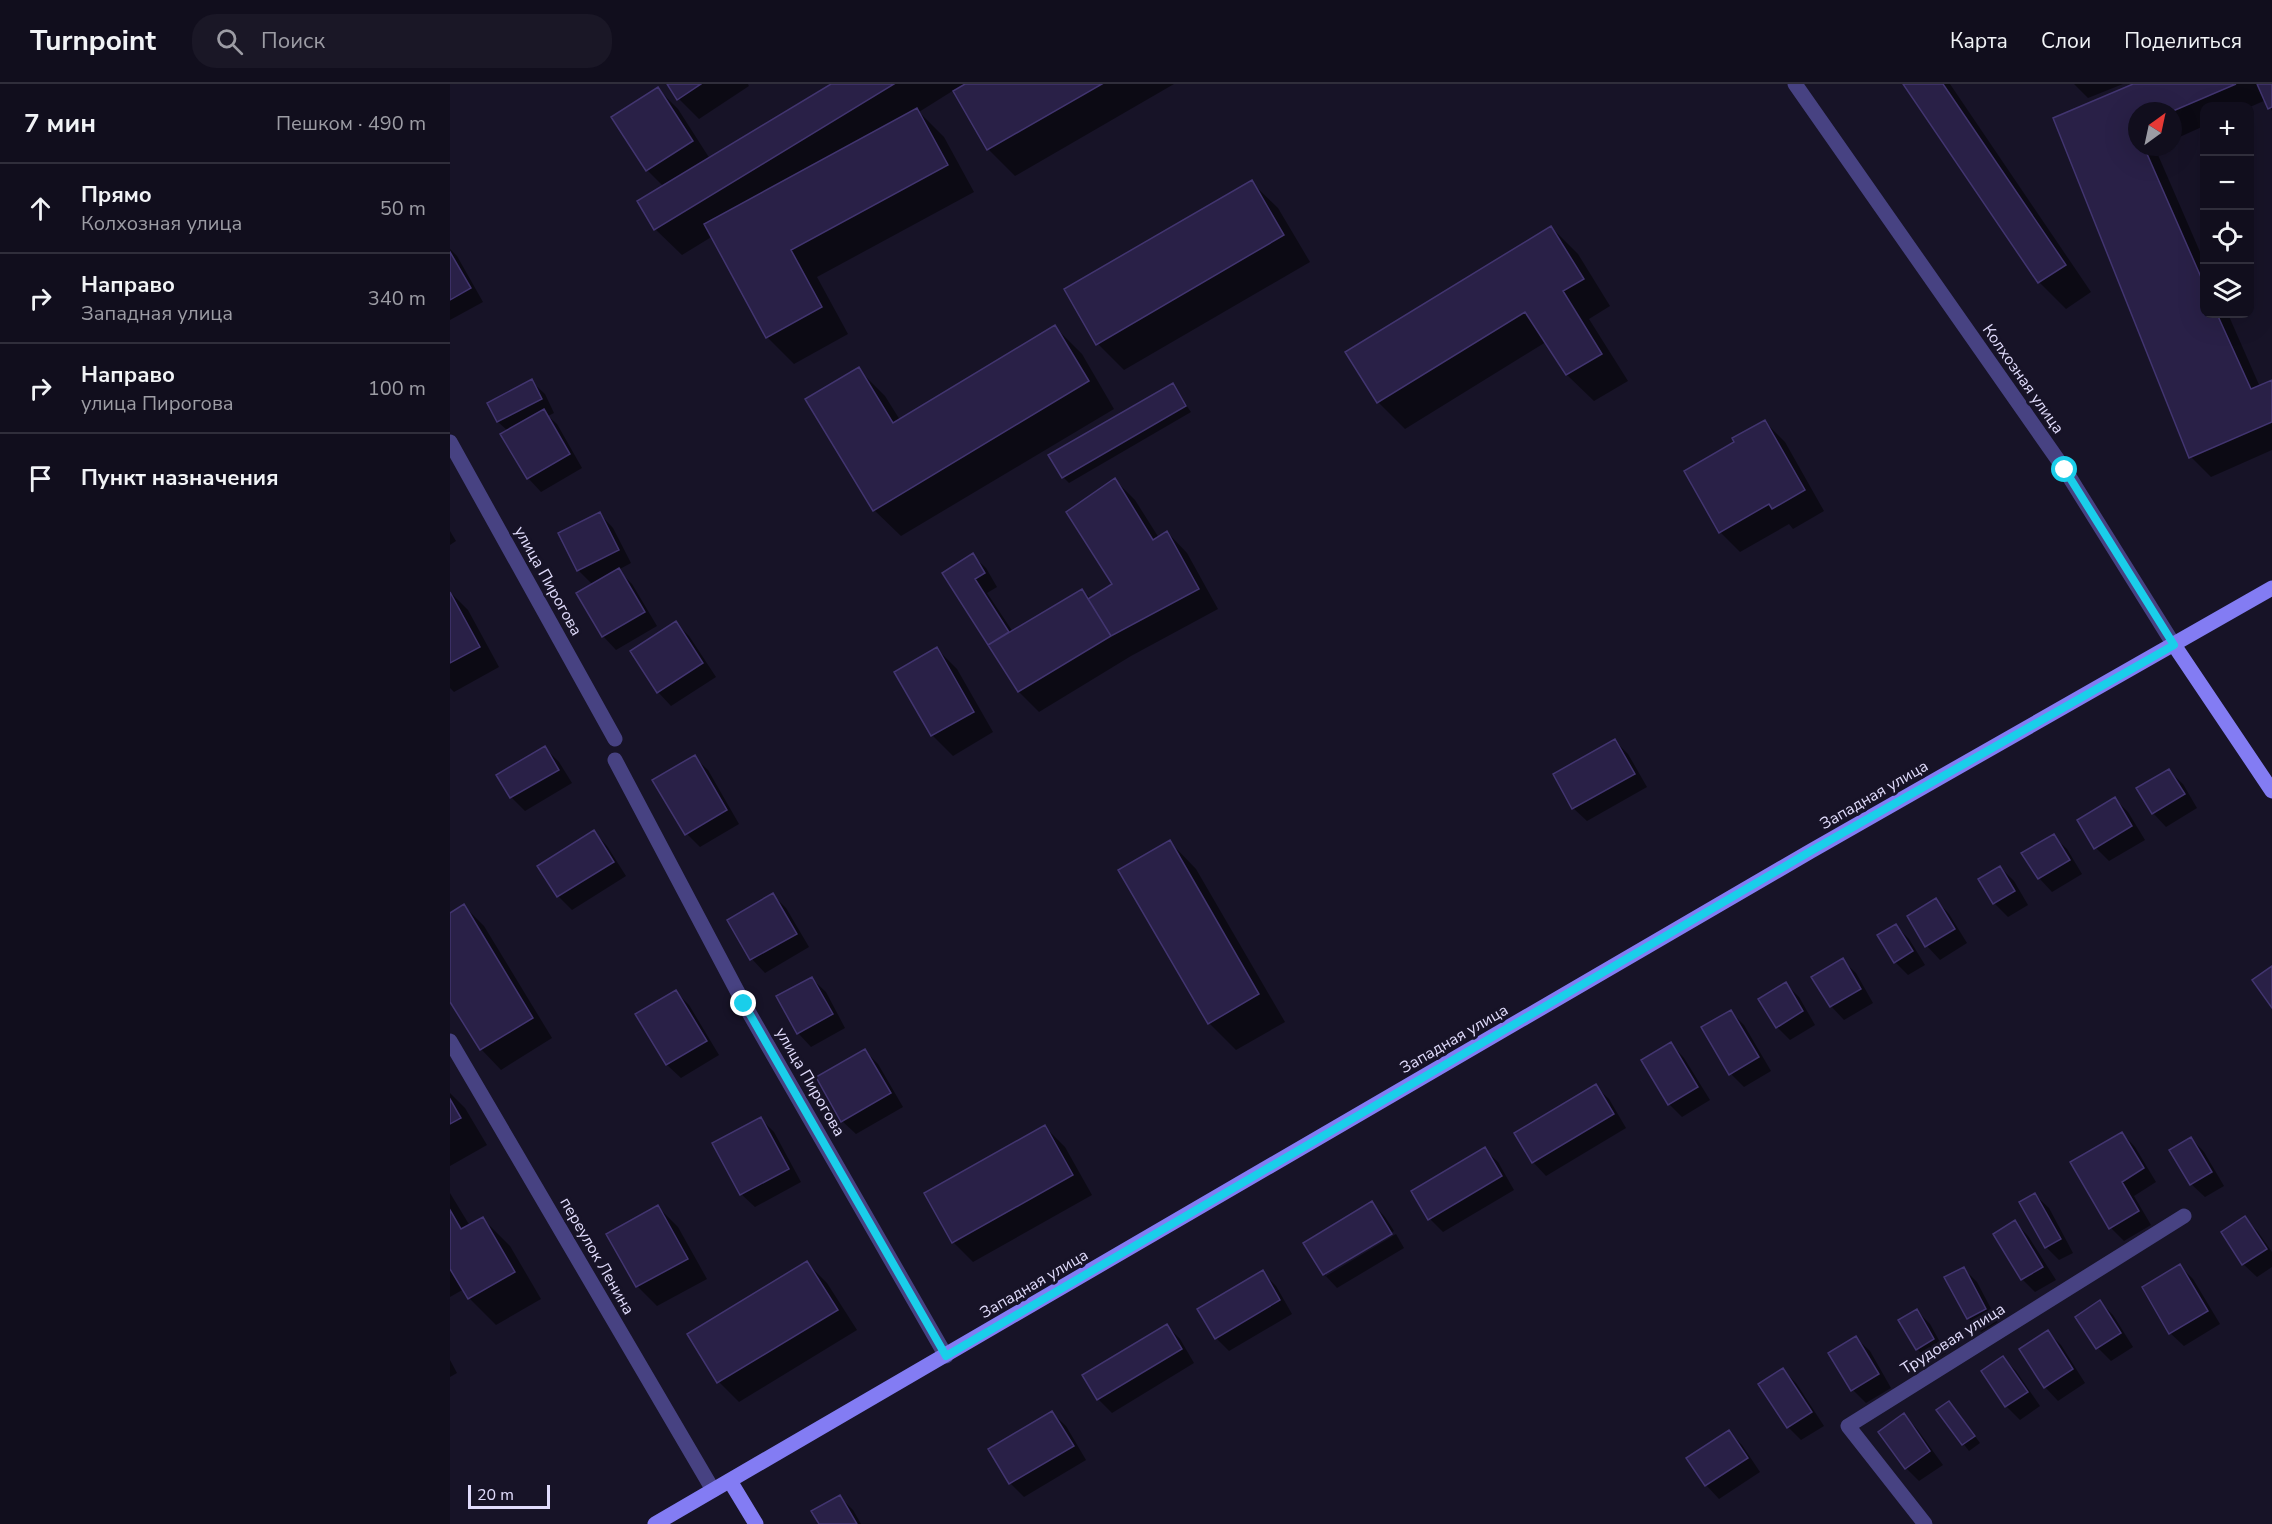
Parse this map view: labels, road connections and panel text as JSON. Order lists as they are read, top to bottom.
{
  "streets": {
    "street": [
      "Колхозная улица",
      "улица Пирогова",
      "Западная улица",
      "переулок Ленина",
      "Трудовая улица"
    ]
  },
  "crossings": [
    ["Колхозная улица", "Западная улица"],
    ["улица Пирогова", "Западная улица"],
    ["Западная улица", "переулок Ленина"]
  ],
  "scale_bar": "20 m",
  "north": "top right",
  "page": {
    "header": "Turnpoint",
    "search": "Поиск",
    "nav": ["Карта", "Слои", "Поделиться"],
    "heading": ["7 мин", "Пешком · 490 m"],
    "map_buttons": ["+", "−"],
    "list": [
      ["Прямо", "Колхозная улица", "50 m"],
      ["Направо", "Западная улица", "340 m"],
      ["Направо", "улица Пирогова", "100 m"],
      "Пункт назначения"
    ],
    "scale": "20 m"
  }
}
